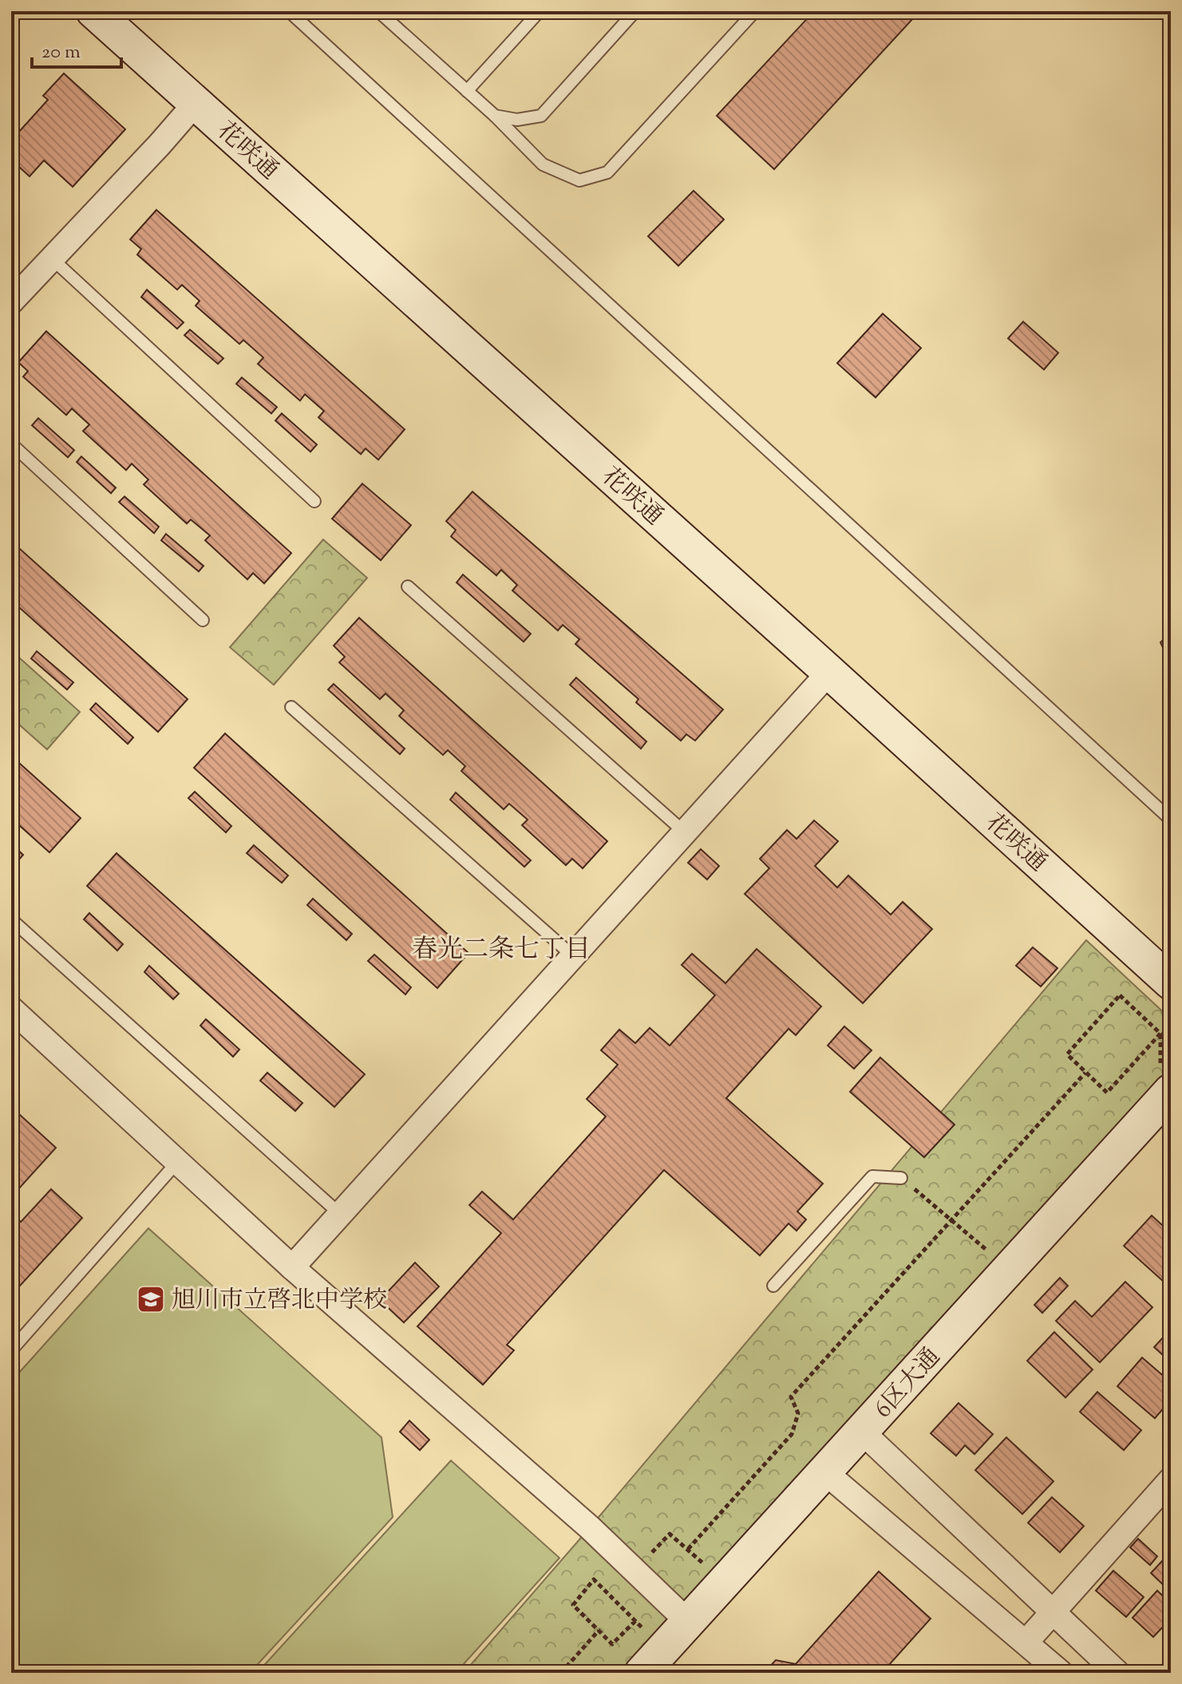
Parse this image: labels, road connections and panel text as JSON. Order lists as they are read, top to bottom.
{
  "streets": {
    "street": ["花咲通", "6区大通"]
  },
  "districts": ["春光二条七丁目"],
  "places": {
    "school or university": ["旭川市立啓北中学校"]
  },
  "scale_bar": "20 m"
}
